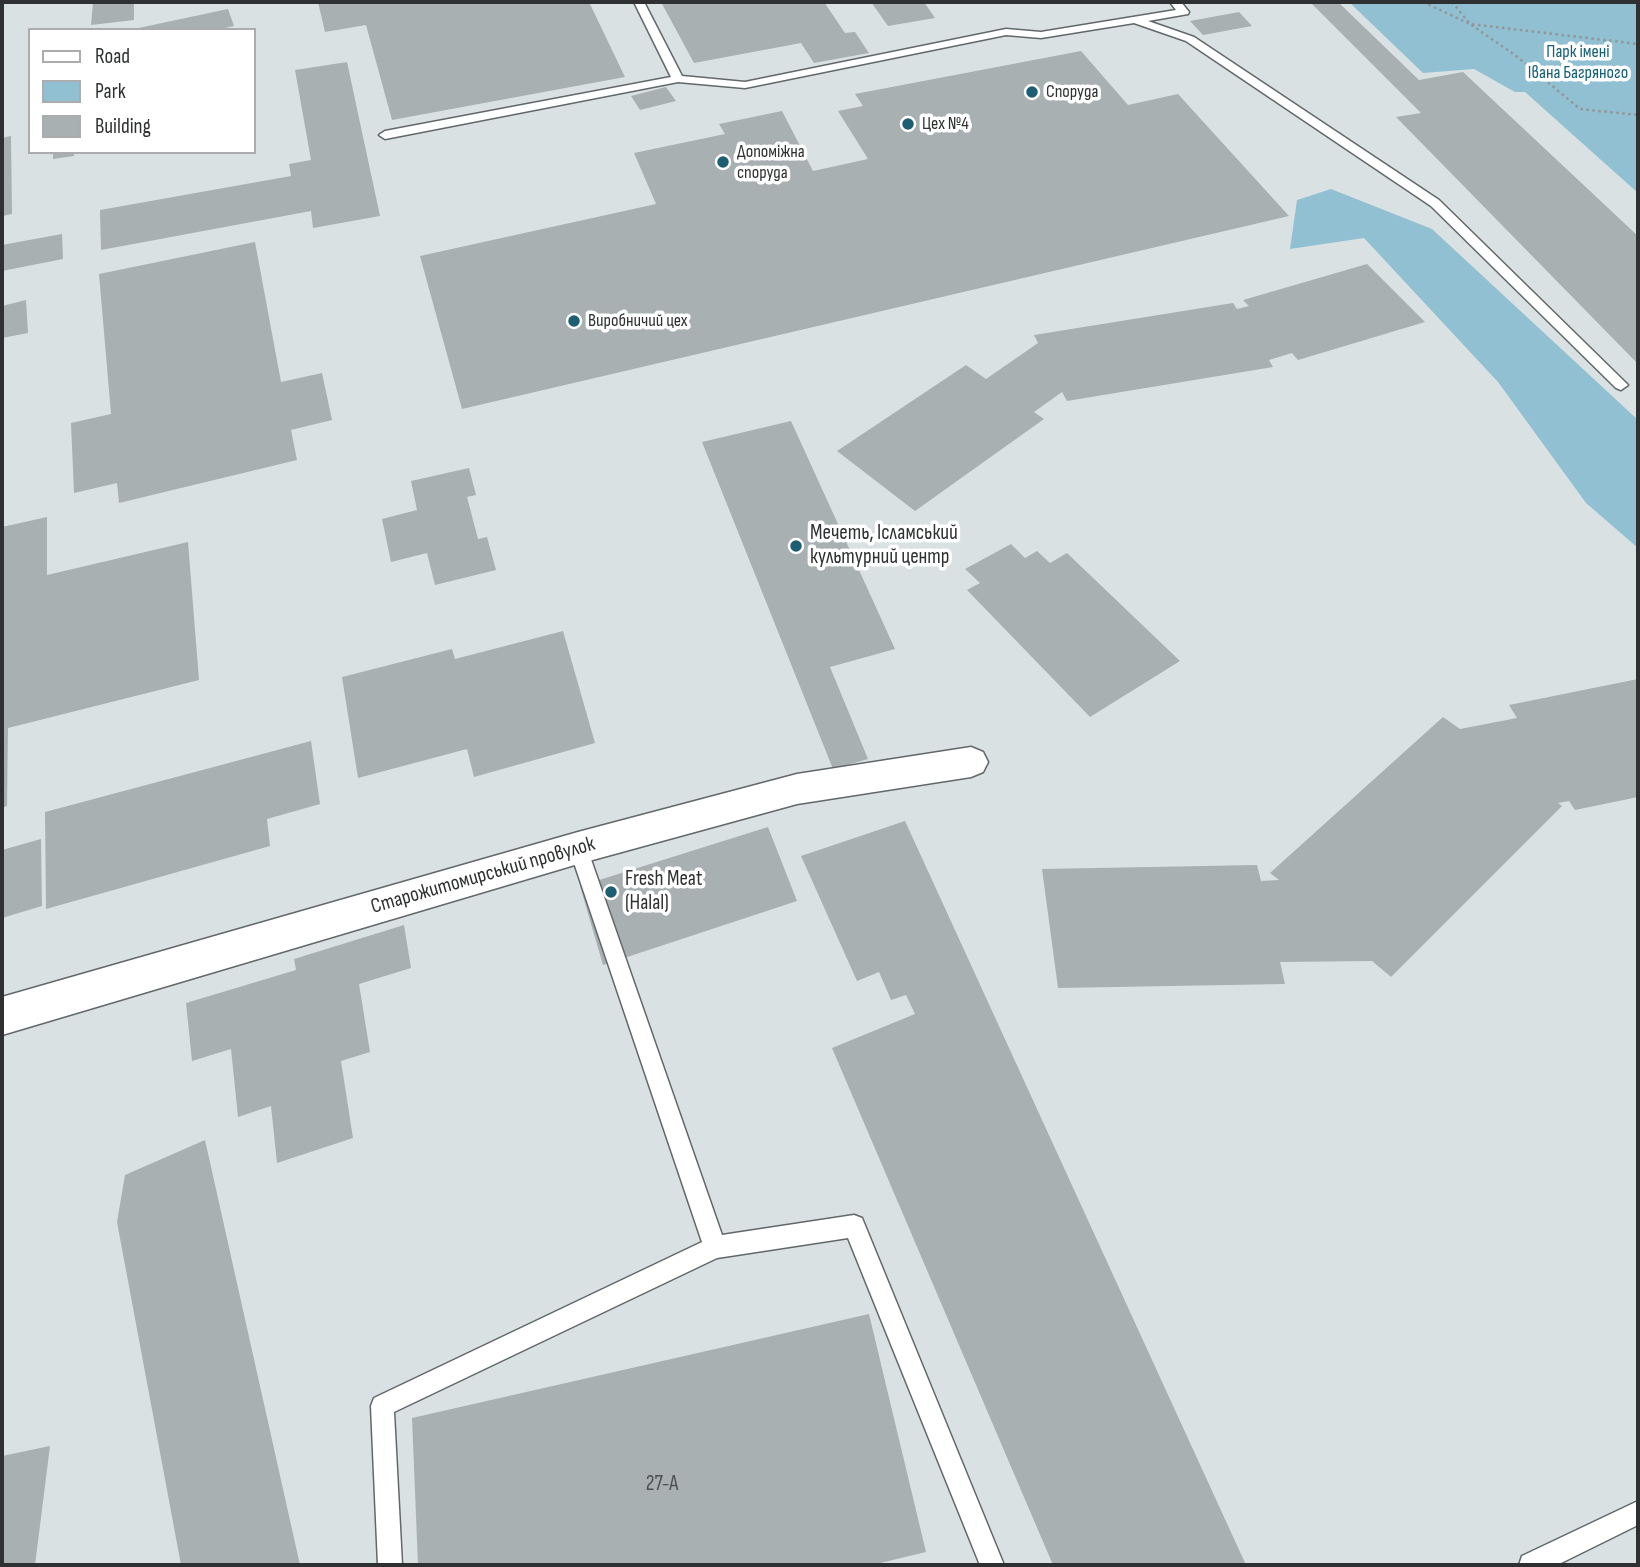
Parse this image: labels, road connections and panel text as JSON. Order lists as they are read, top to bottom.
{
  "streets": {
    "street": ["Старожитомирський провулок"]
  },
  "parks": ["Парк імені Івана Багряного"],
  "places": [
    "Споруда",
    "Цех №4",
    "Допоміжна споруда",
    "Виробничий цех",
    "Мечеть, Ісламський культурний центр",
    "Fresh Meat (Halal)"
  ],
  "house_numbers": ["27-А"],
  "legend": ["Road", "Park", "Building"]
}
